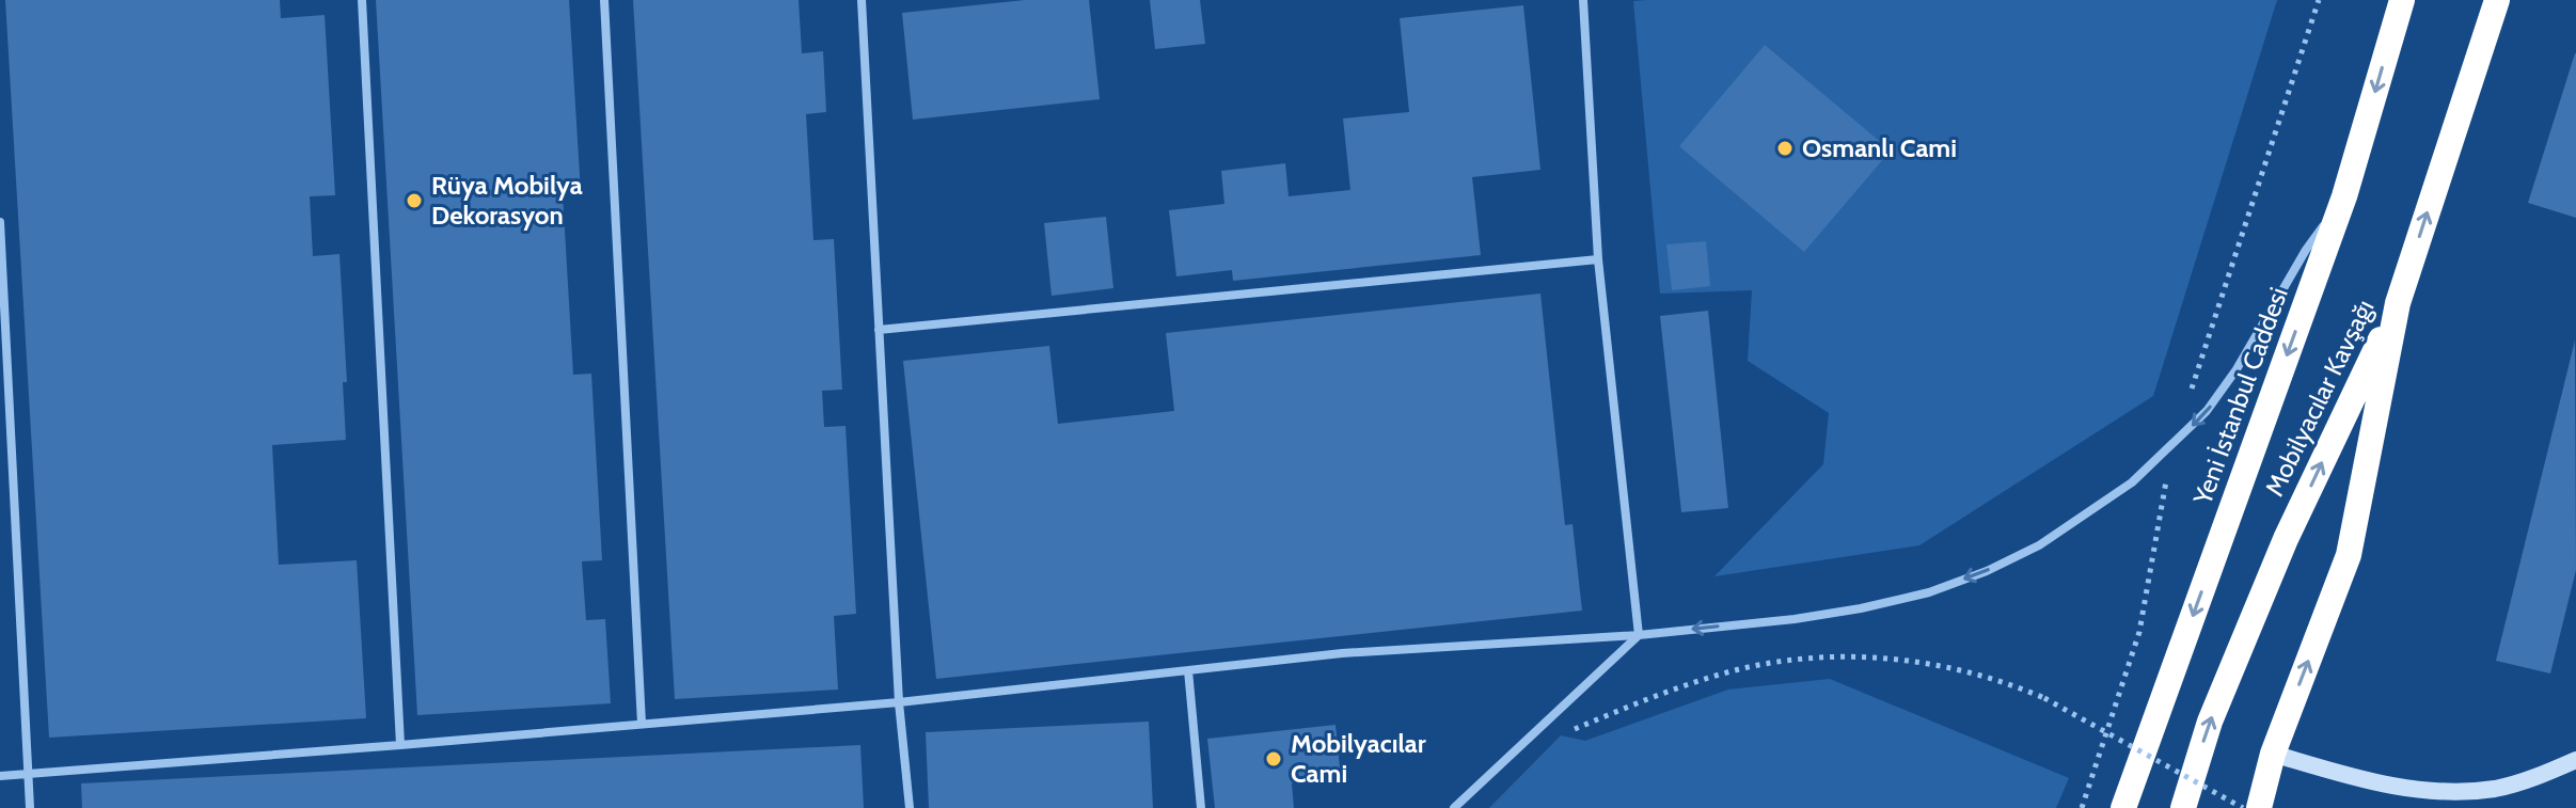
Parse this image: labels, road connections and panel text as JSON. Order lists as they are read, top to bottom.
{
  "streets": {
    "highway": ["Yeni İstanbul Caddesi", "Mobilyacılar Kavşağı"]
  },
  "one_way": ["Mobilyacılar Kavşağı"],
  "places": ["Osmanlı Cami", "Rüya Mobilya Dekorasyon", "Mobilyacılar Cami"]
}
